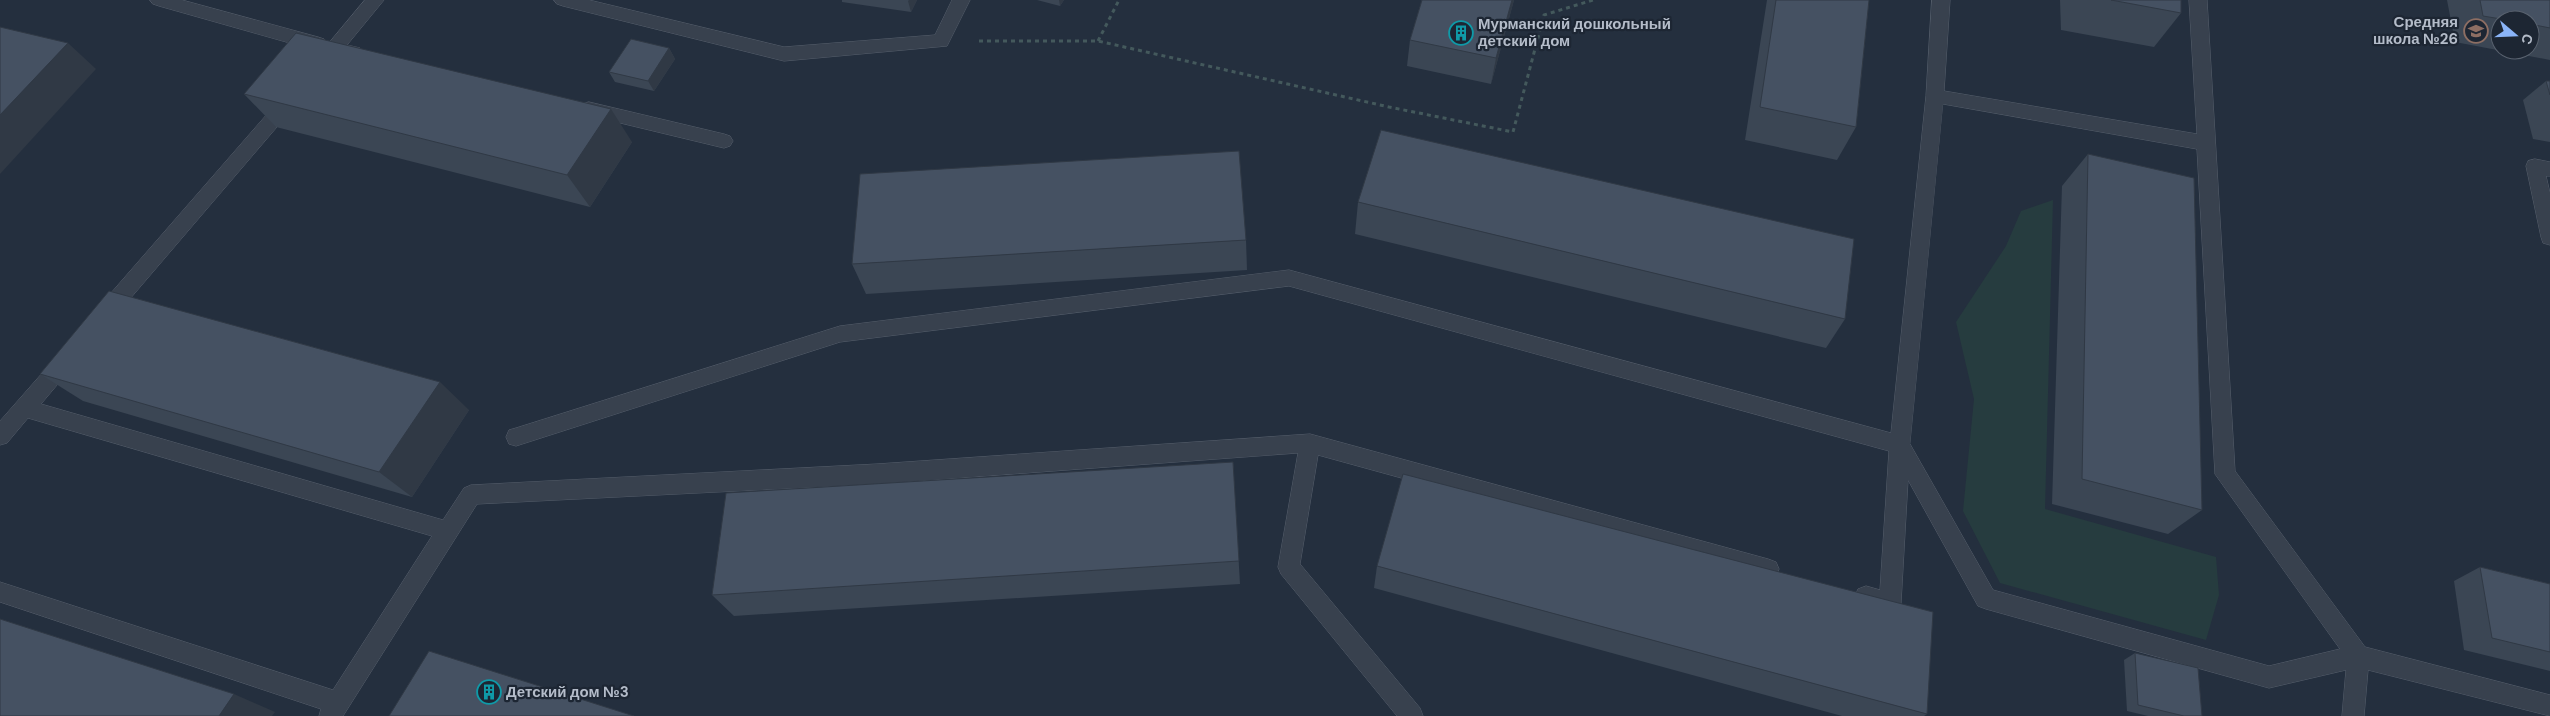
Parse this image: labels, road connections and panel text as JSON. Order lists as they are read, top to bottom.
{
  "places": {
    "school or university": ["Средняя школа №26"],
    "building": ["Мурманский дошкольный детский дом", "Детский дом №3"]
  },
  "north": "right"
}
